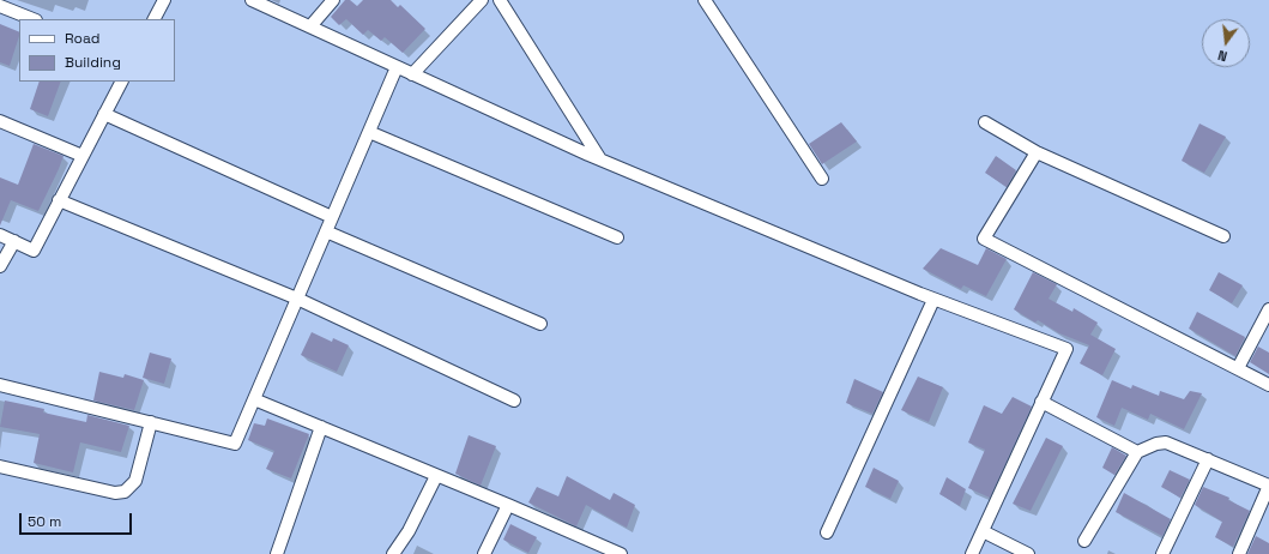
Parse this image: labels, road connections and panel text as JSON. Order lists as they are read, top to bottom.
{
  "legend": ["Road", "Building"],
  "scale_bar": "50 m",
  "north": "bottom"
}
